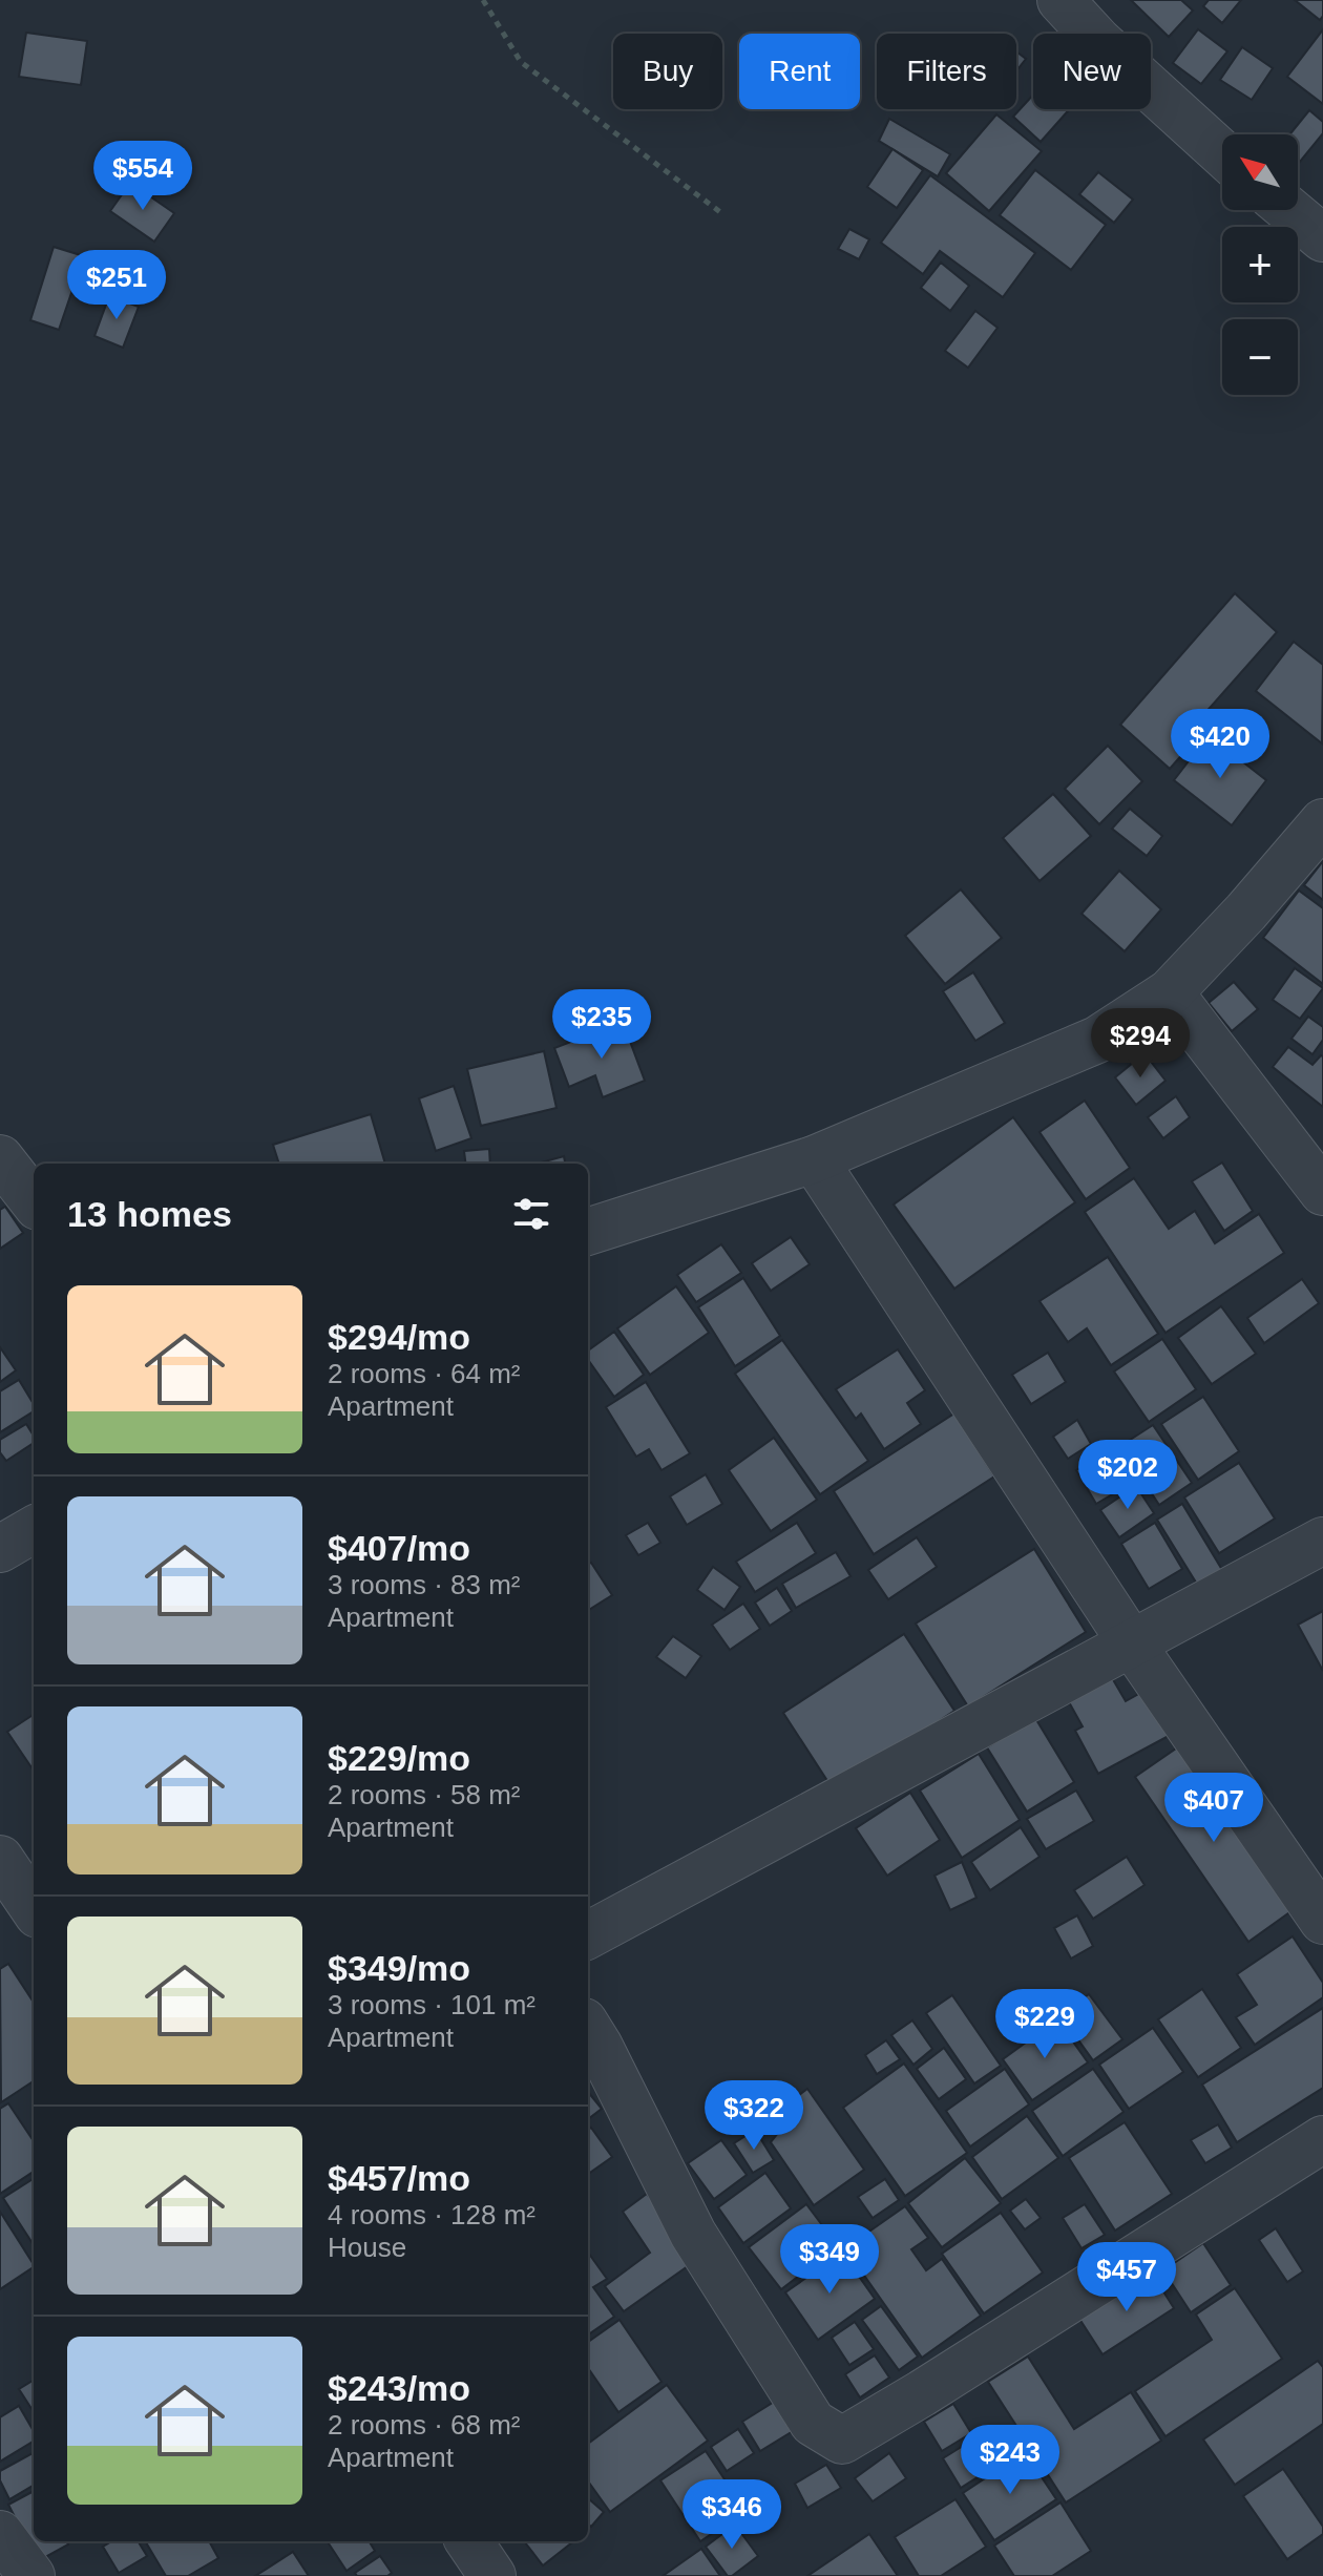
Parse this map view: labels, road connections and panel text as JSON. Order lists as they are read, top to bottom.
{
  "north": "top left",
  "page": {
    "chip": [
      "Buy",
      "Rent",
      "Filters",
      "New"
    ],
    "map_buttons": ["+", "−"],
    "price": [
      "$554",
      "$251",
      "$420",
      "$235",
      "$294",
      "$202",
      "$407",
      "$229",
      "$322",
      "$349",
      "$457",
      "$243",
      "$346"
    ],
    "heading": "13 homes",
    "list": [
      {
        "name": "$294/mo",
        "note": "2 rooms · 64 m² · Apartment"
      },
      {
        "name": "$407/mo",
        "note": "3 rooms · 83 m² · Apartment"
      },
      {
        "name": "$229/mo",
        "note": "2 rooms · 58 m² · Apartment"
      },
      {
        "name": "$349/mo",
        "note": "3 rooms · 101 m² · Apartment"
      },
      {
        "name": "$457/mo",
        "note": "4 rooms · 128 m² · House"
      },
      {
        "name": "$243/mo",
        "note": "2 rooms · 68 m² · Apartment"
      }
    ]
  }
}
